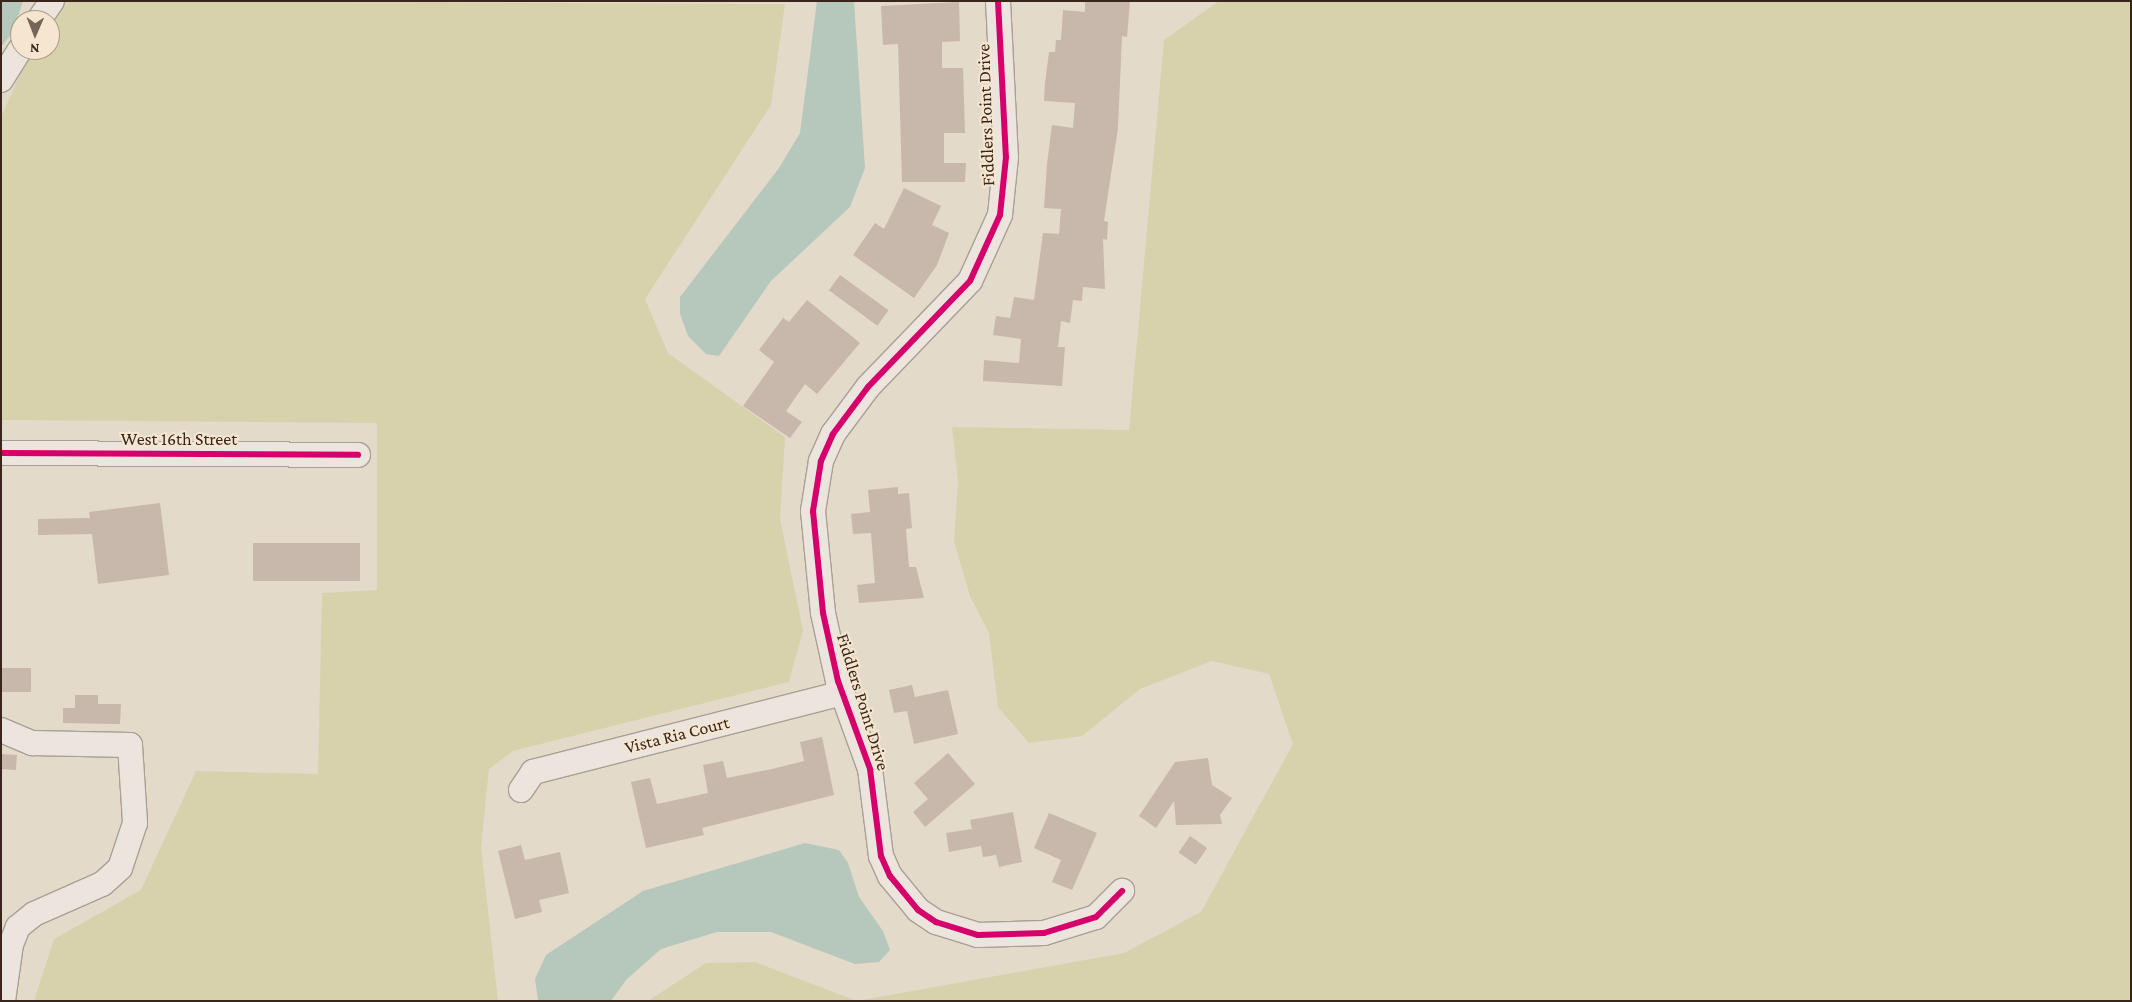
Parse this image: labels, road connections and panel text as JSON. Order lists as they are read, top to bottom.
{
  "streets": {
    "street": ["Fiddlers Point Drive", "West 16th Street", "Vista Ria Court"]
  },
  "crossings": [
    ["Fiddlers Point Drive", "Vista Ria Court"]
  ],
  "north": "bottom"
}
